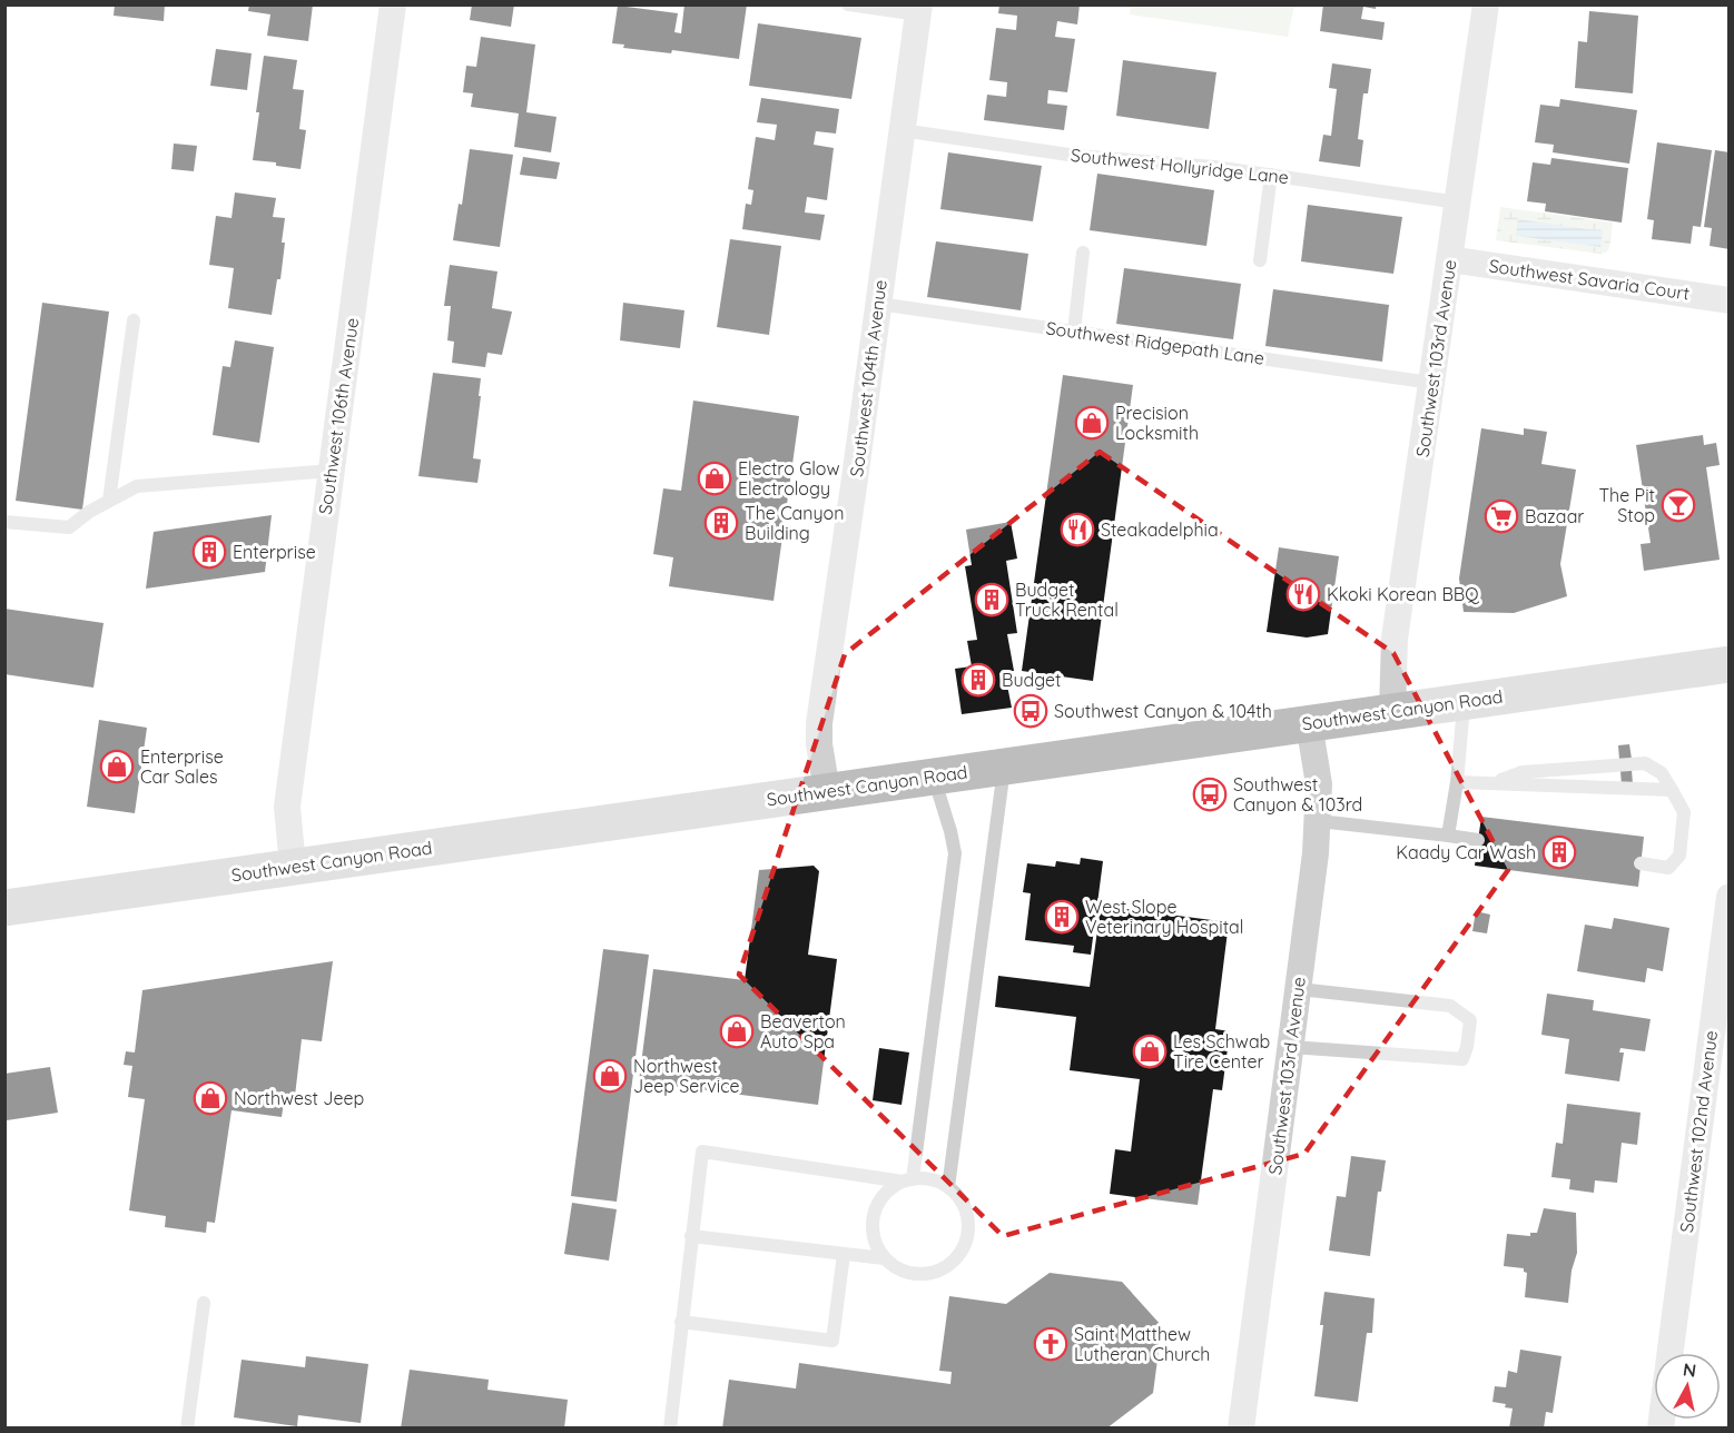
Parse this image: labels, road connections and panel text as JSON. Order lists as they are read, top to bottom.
{
  "streets": {
    "main road": ["Southwest Canyon Road"],
    "street": [
      "Southwest Savaria Court",
      "Southwest 103rd Avenue",
      "Southwest 104th Avenue",
      "Southwest 106th Avenue",
      "Southwest 102nd Avenue"
    ],
    "lane": ["Southwest Hollyridge Lane", "Southwest Ridgepath Lane"]
  },
  "crossings": [
    ["Southwest Hollyridge Lane", "Southwest 103rd Avenue"],
    ["Southwest Hollyridge Lane", "Southwest 104th Avenue"],
    ["Southwest Savaria Court", "Southwest 103rd Avenue"],
    ["Southwest Ridgepath Lane", "Southwest 103rd Avenue"],
    ["Southwest Ridgepath Lane", "Southwest 104th Avenue"],
    ["Southwest 103rd Avenue", "Southwest Canyon Road"],
    ["Southwest 104th Avenue", "Southwest Canyon Road"],
    ["Southwest 106th Avenue", "Southwest Canyon Road"]
  ],
  "places": {
    "shop": [
      "Precision Locksmith",
      "Electro Glow Electrology",
      "Enterprise Car Sales",
      "Beaverton Auto Spa",
      "Les Schwab Tire Center",
      "Northwest Jeep Service",
      "Northwest Jeep"
    ],
    "bar": ["The Pit Stop"],
    "supermarket": ["Bazaar"],
    "building": [
      "The Canyon Building",
      "Enterprise",
      "Budget Truck Rental",
      "Budget",
      "Kaady Car Wash",
      "West Slope Veterinary Hospital"
    ],
    "restaurant": ["Steakadelphia", "Kkoki Korean BBQ"],
    "bus stop": ["Southwest Canyon & 104th", "Southwest Canyon & 103rd"],
    "church": ["Saint Matthew Lutheran Church"]
  },
  "north": "top"
}
